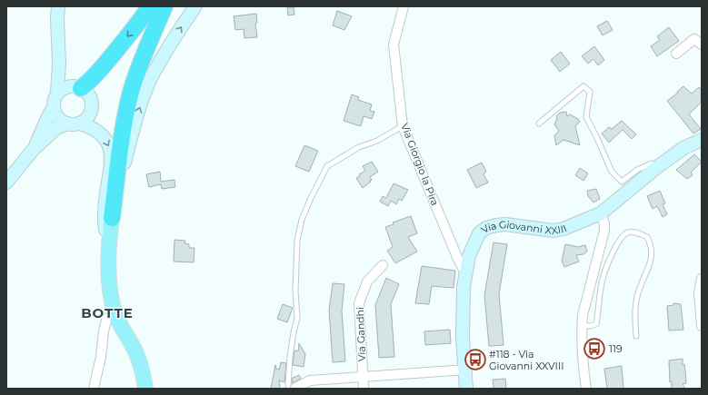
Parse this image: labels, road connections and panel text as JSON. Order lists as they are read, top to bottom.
{
  "streets": {
    "main road": ["Via Giovanni XXIII"],
    "street": ["Via Giorgio la Pira", "Via Gandhi"]
  },
  "crossings": [
    ["Via Giorgio la Pira", "Via Giovanni XXIII"]
  ],
  "districts": ["BOTTE"],
  "places": {
    "bus stop": ["119", "#118 - Via Giovanni XXVIII"]
  }
}
